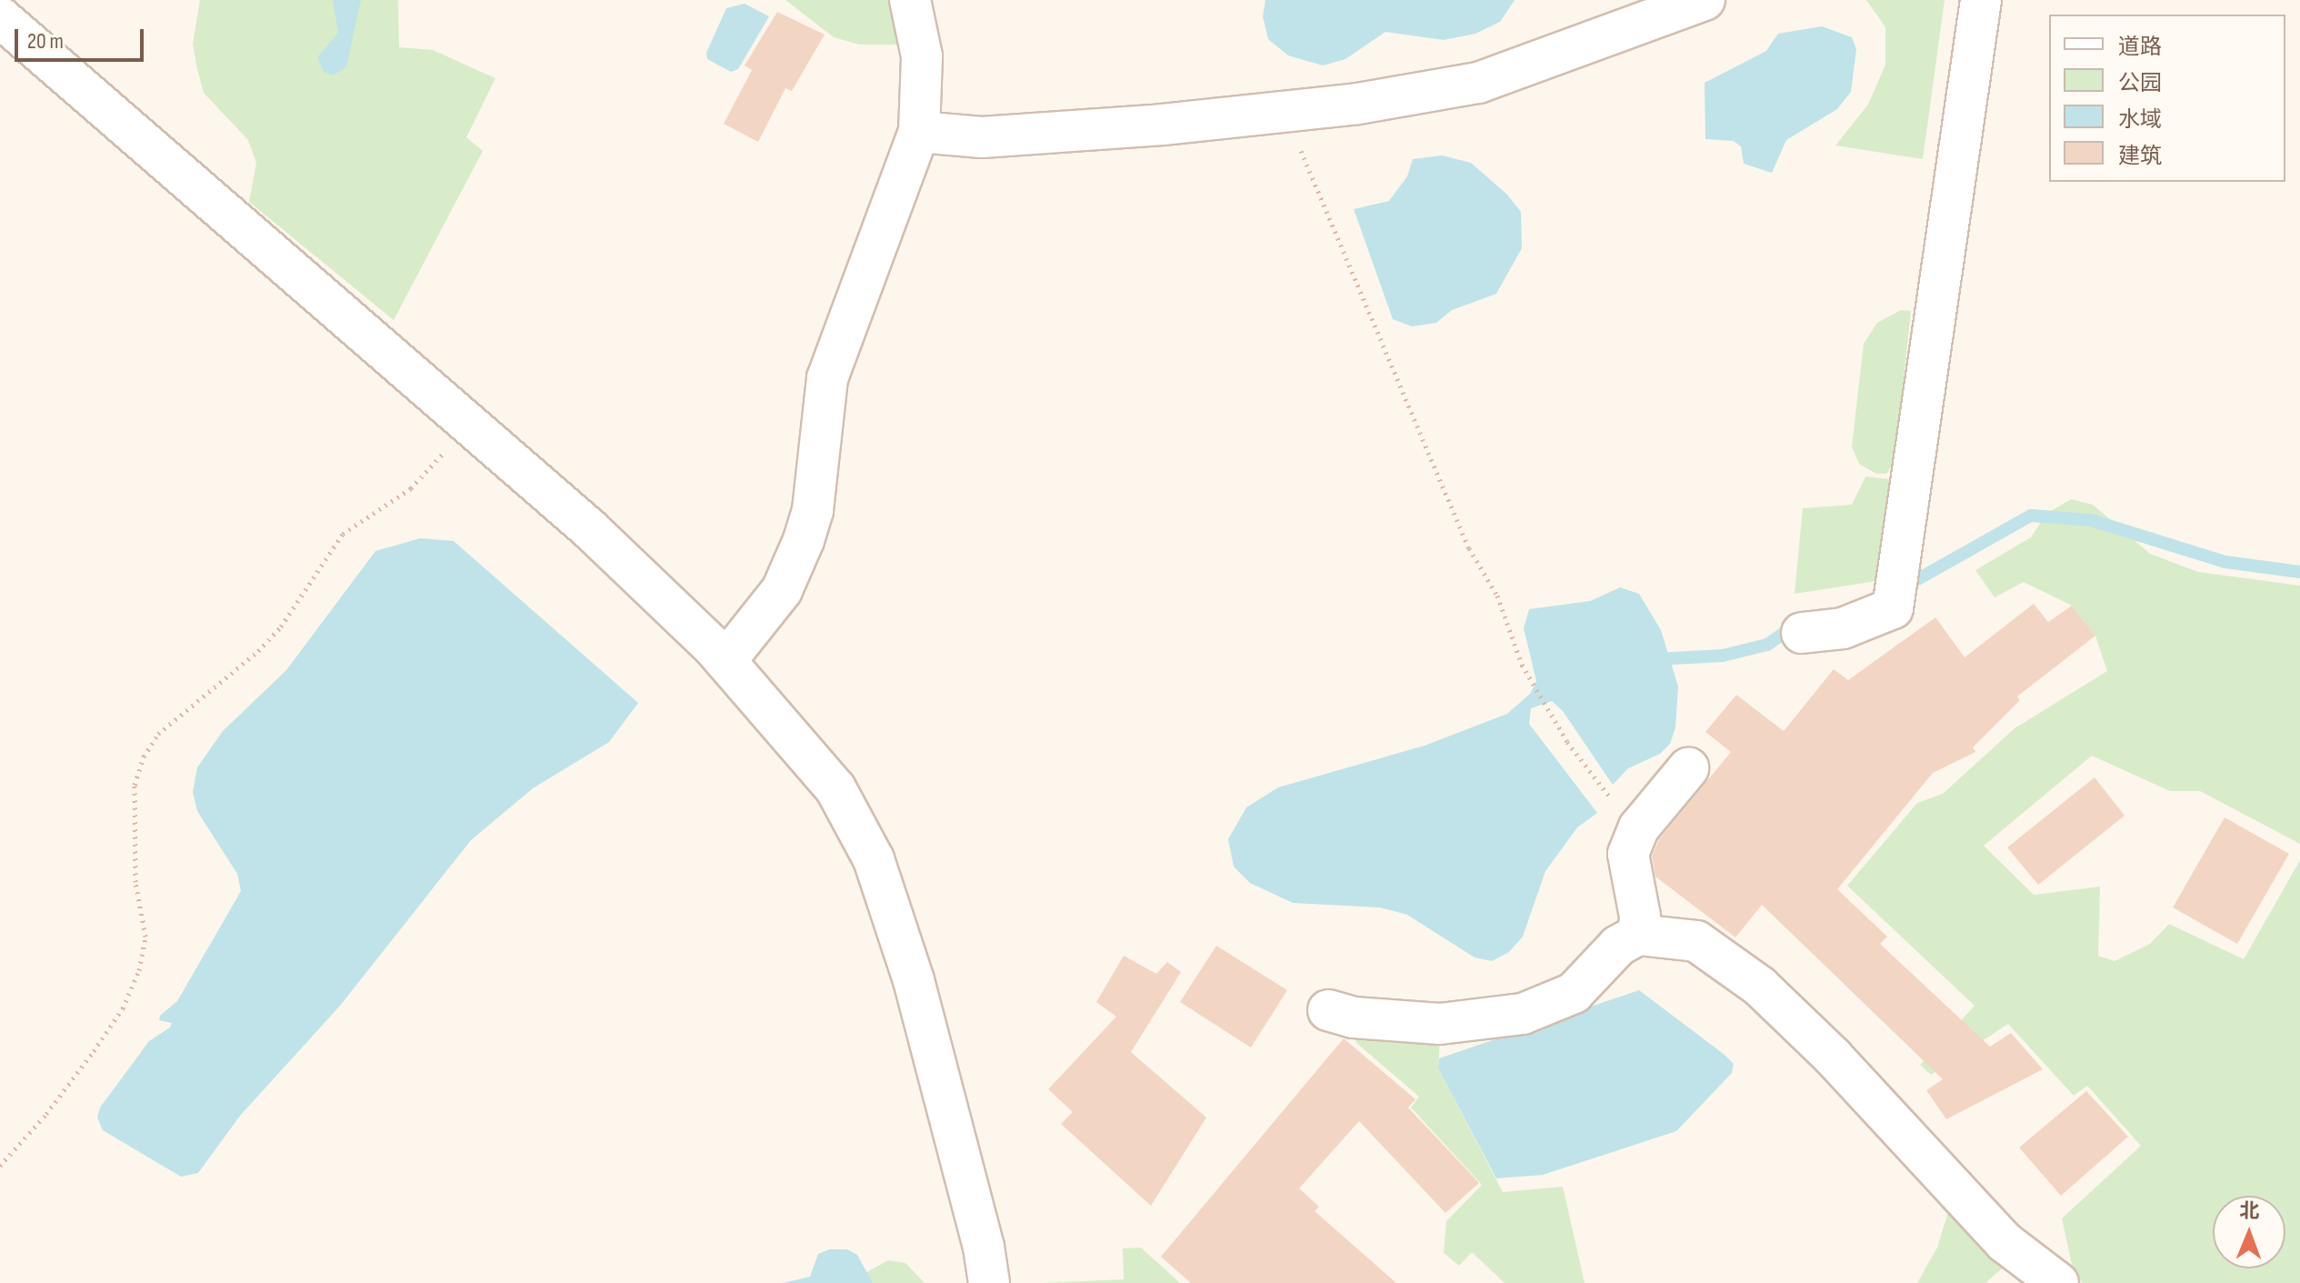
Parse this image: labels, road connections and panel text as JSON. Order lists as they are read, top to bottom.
{
  "legend": [
    "道路",
    "公园",
    "水域",
    "建筑"
  ],
  "scale_bar": "20 m",
  "north": "top"
}
